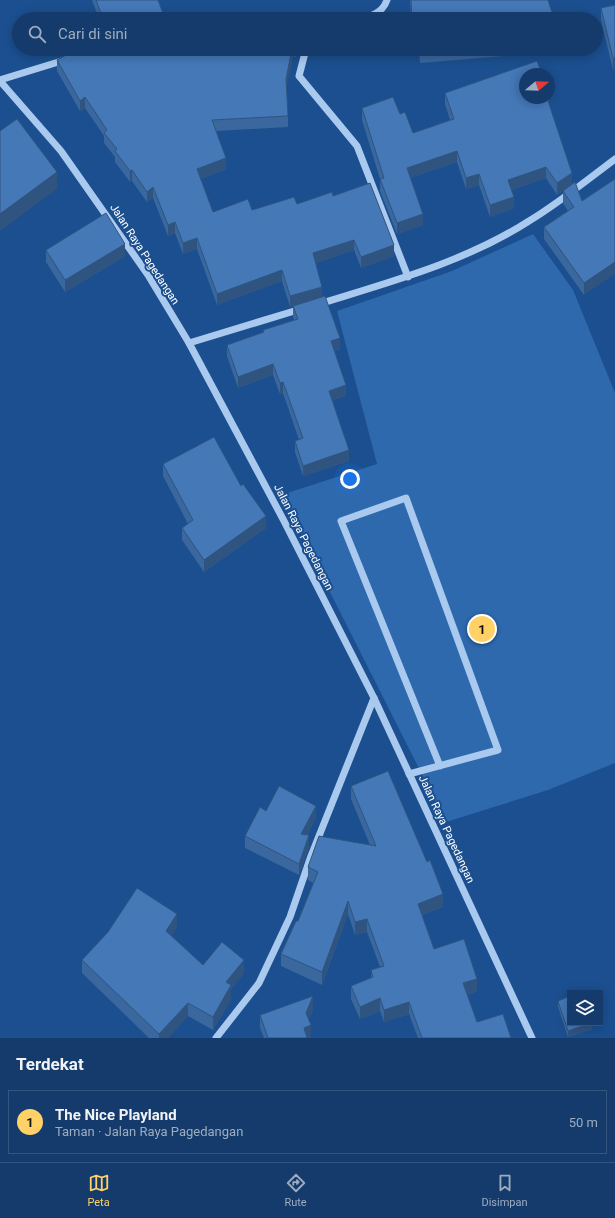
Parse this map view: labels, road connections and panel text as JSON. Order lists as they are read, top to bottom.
{
  "streets": {
    "street": ["Jalan Raya Pagedangan"]
  },
  "north": "right",
  "page": {
    "search": "Cari di sini",
    "pins": "1",
    "heading": "Terdekat",
    "list": [
      {
        "mark": "1",
        "name": "The Nice Playland",
        "note": "Taman · Jalan Raya Pagedangan",
        "value": "50 m"
      }
    ],
    "nav": ["Peta", "Rute", "Disimpan"]
  }
}
